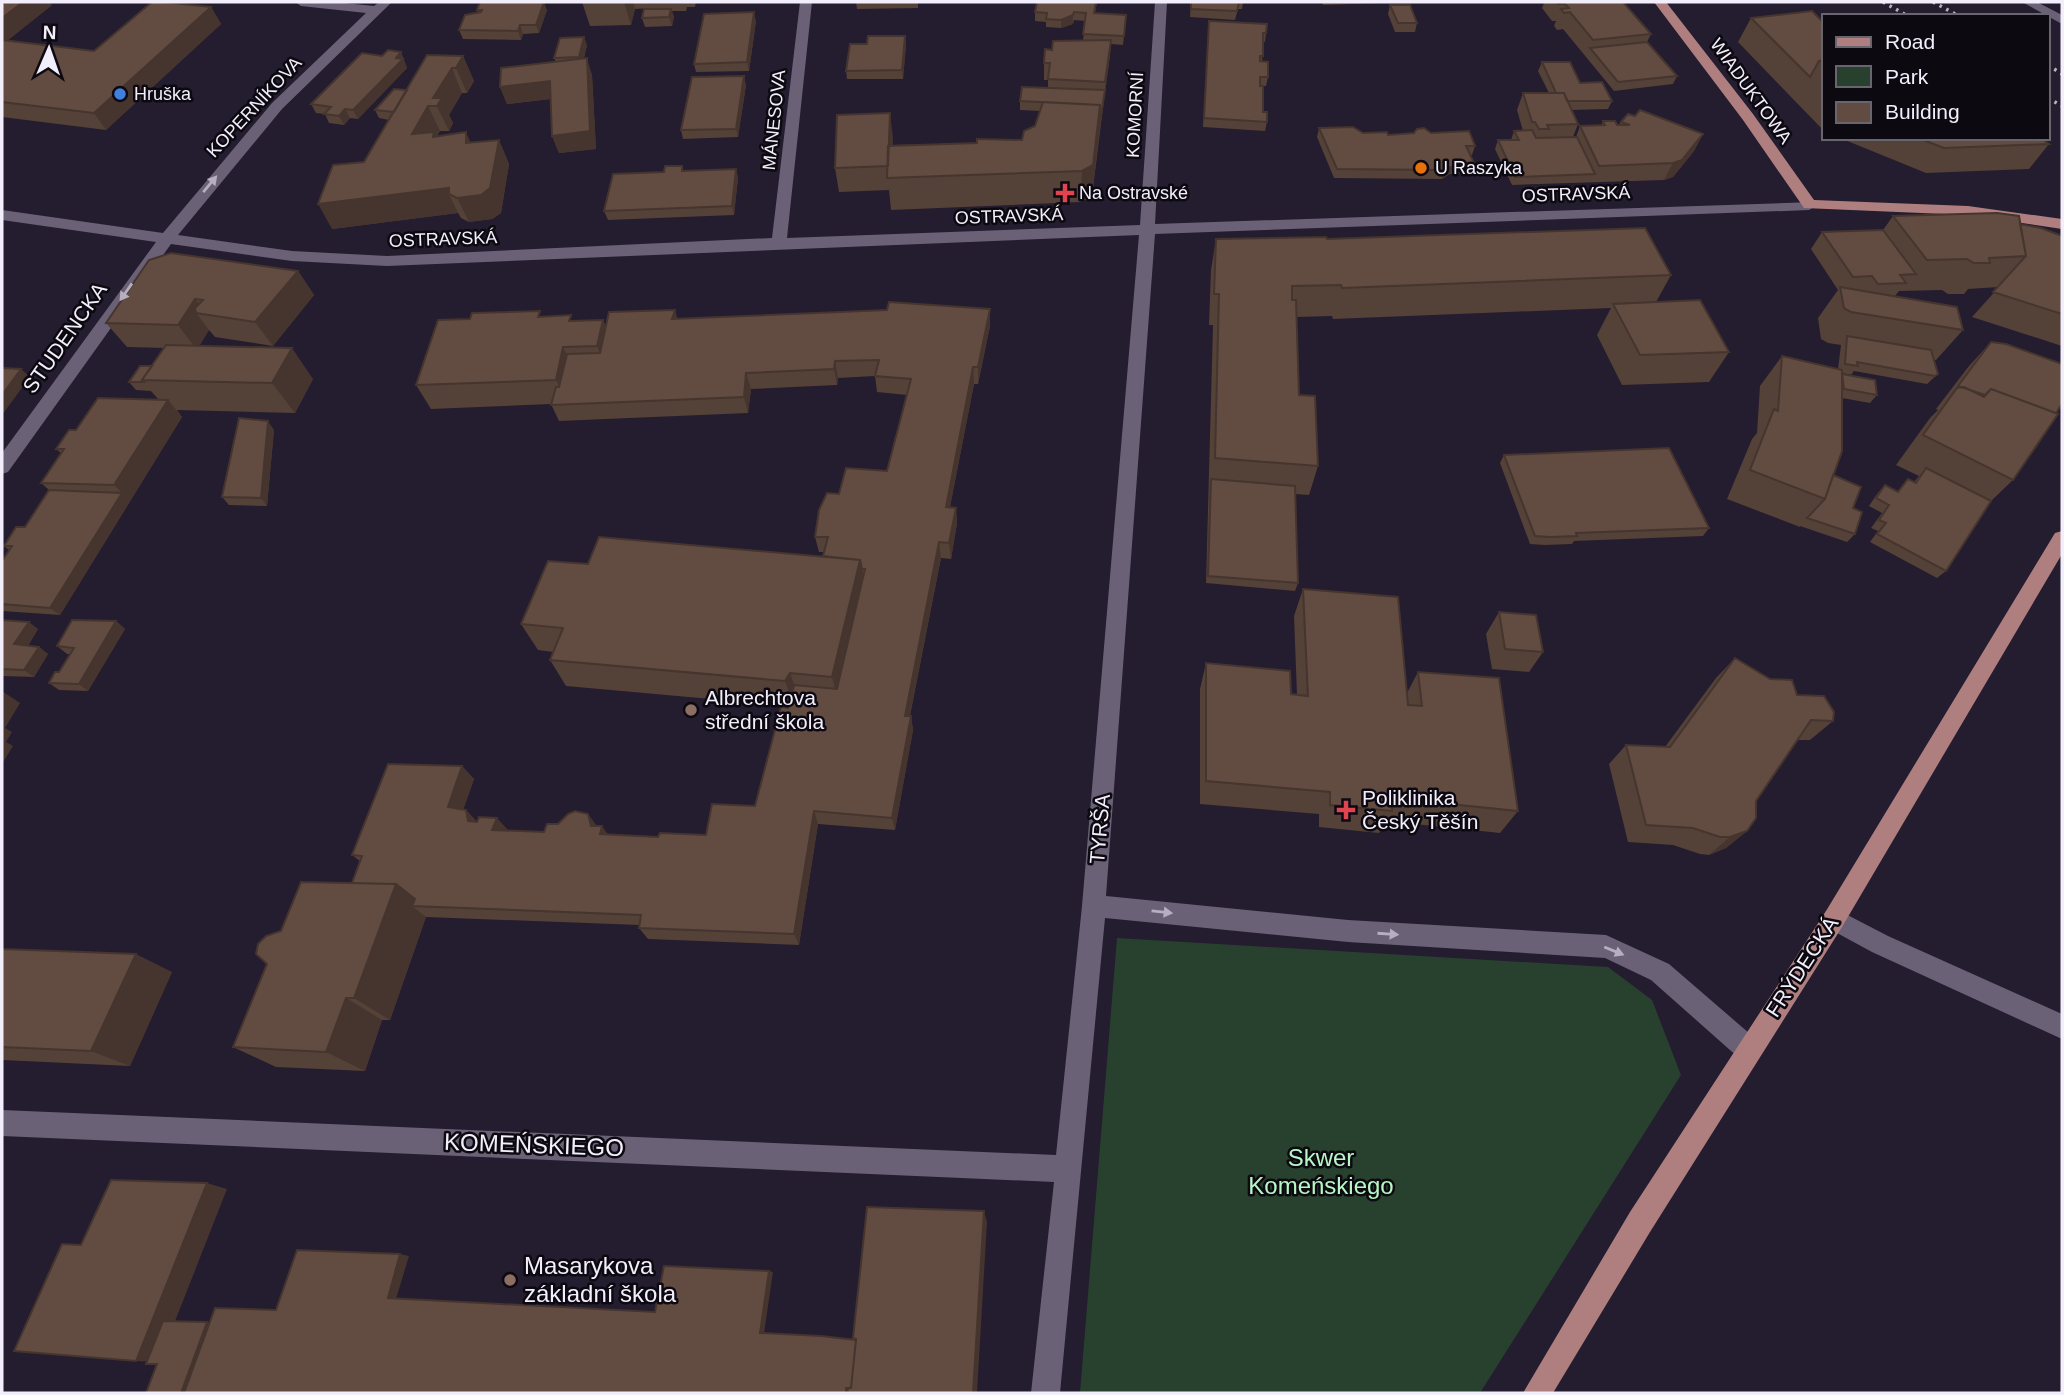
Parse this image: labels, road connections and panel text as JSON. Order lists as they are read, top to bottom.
{
  "streets": {
    "main road": ["WIADUKTOWA", "OSTRAVSKÁ", "FRÝDECKÁ"],
    "street": [
      "KOPERNÍKOVA",
      "KOMORNÍ",
      "MÁNESOVA",
      "STUDENCKA",
      "TYRŠA",
      "KOMEŃSKIEGO"
    ]
  },
  "crossings": [
    ["WIADUKTOWA", "OSTRAVSKÁ"],
    ["KOPERNÍKOVA", "OSTRAVSKÁ"],
    ["KOPERNÍKOVA", "STUDENCKA"],
    ["KOMORNÍ", "OSTRAVSKÁ"],
    ["KOMORNÍ", "TYRŠA"],
    ["MÁNESOVA", "OSTRAVSKÁ"],
    ["OSTRAVSKÁ", "STUDENCKA"],
    ["TYRŠA", "KOMEŃSKIEGO"]
  ],
  "one_way": ["KOPERNÍKOVA", "STUDENCKA"],
  "parks": ["Skwer Komeńskiego"],
  "places": {
    "other": [
      "Hruška",
      "U Raszyka",
      "Albrechtova střední škola",
      "Masarykova základní škola"
    ],
    "health": ["Na Ostravské", "Poliklinika Český Těšín"]
  },
  "legend": ["Road", "Park", "Building"],
  "north": "top"
}
